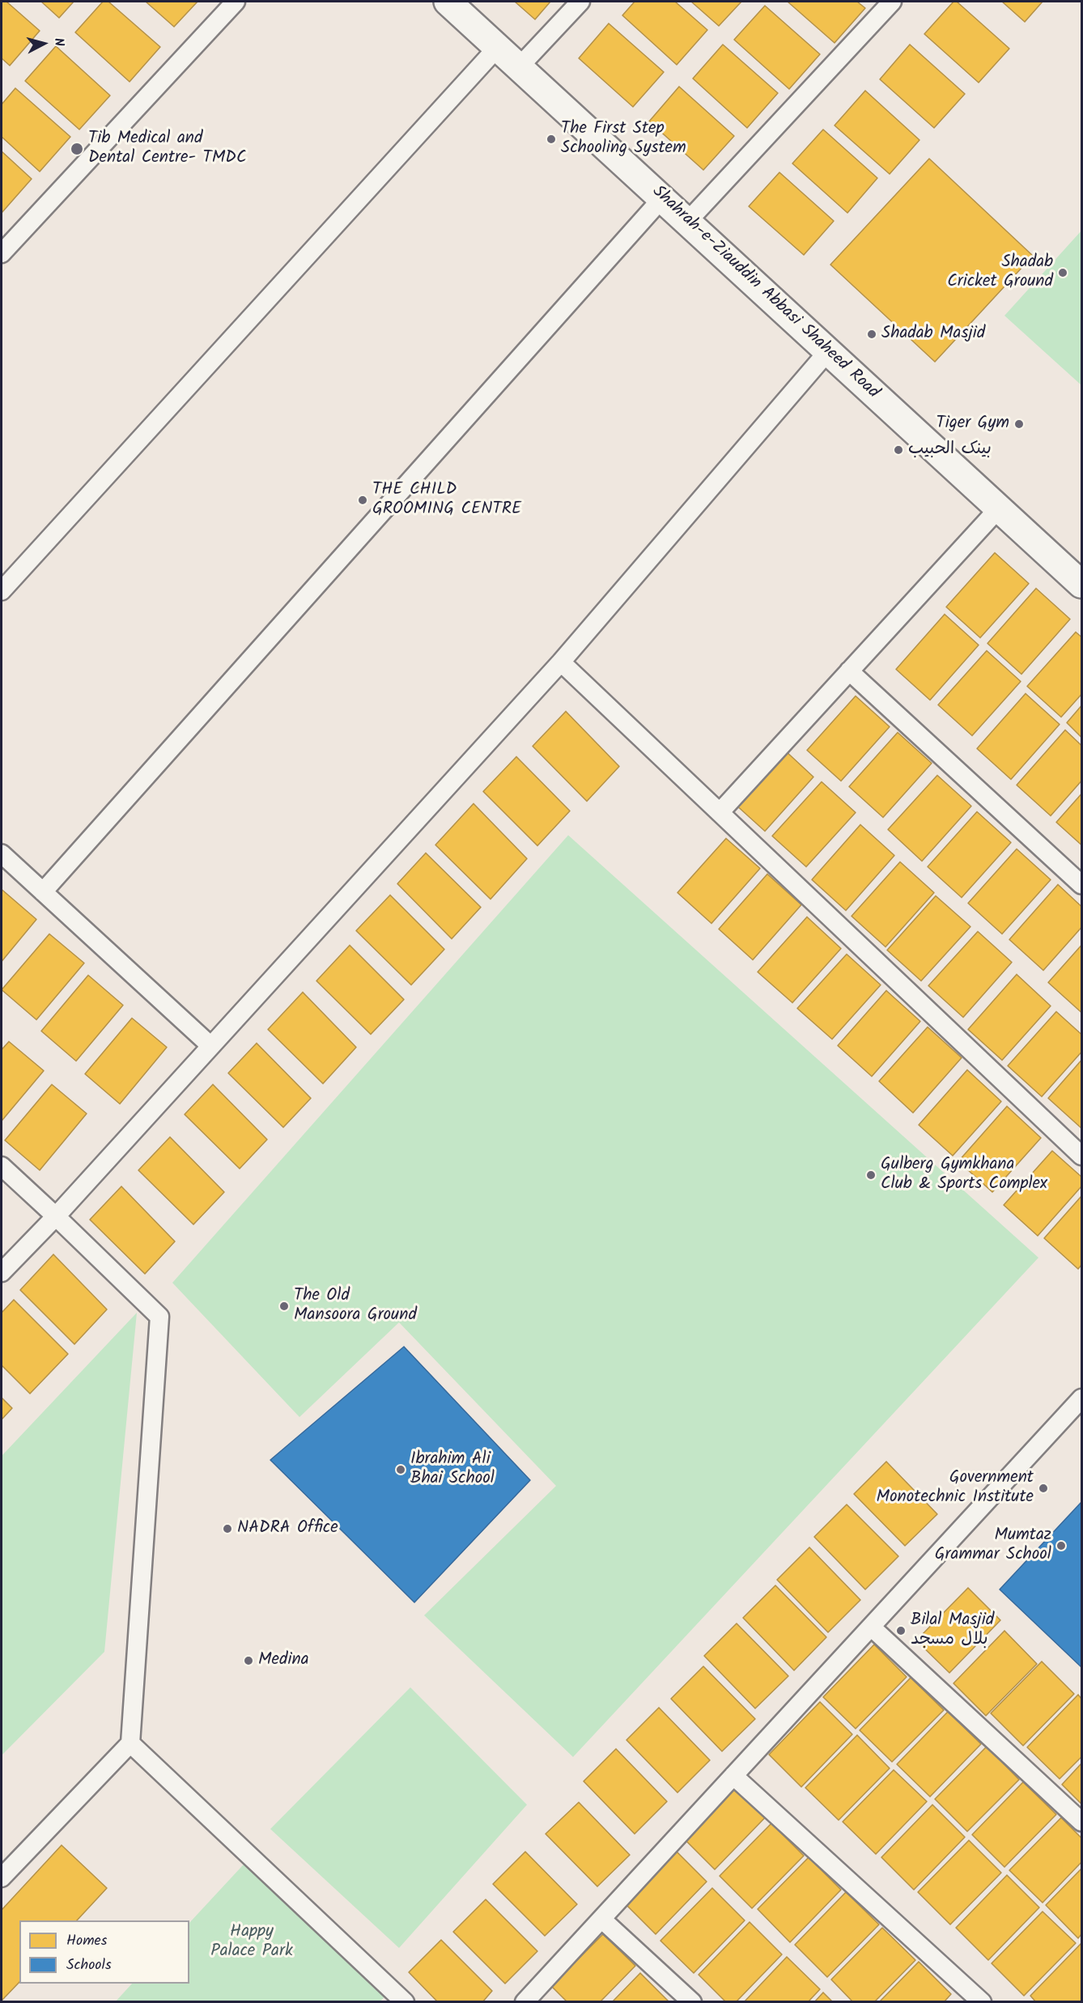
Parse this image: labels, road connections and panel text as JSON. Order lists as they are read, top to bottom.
{
  "streets": {
    "street": ["Shahrah-e-Ziauddin Abbasi Shaheed Road"]
  },
  "parks": ["Happy Palace Park"],
  "places": [
    "The First Step Schooling System",
    "Tib Medical and Dental Centre- TMDC",
    "Shadab Cricket Ground",
    "Shadab Masjid",
    "Tiger Gym",
    "بينک الحبيب",
    "THE CHILD GROOMING CENTRE",
    "Gulberg Gymkhana Club & Sports Complex",
    "The Old Mansoora Ground",
    "Ibrahim Ali Bhai School",
    "Government Monotechnic Institute",
    "NADRA Office",
    "Mumtaz Grammar School",
    "Bilal Masjid بلال مسجد",
    "Medina"
  ],
  "legend": ["Homes", "Schools"],
  "north": "right"
}
